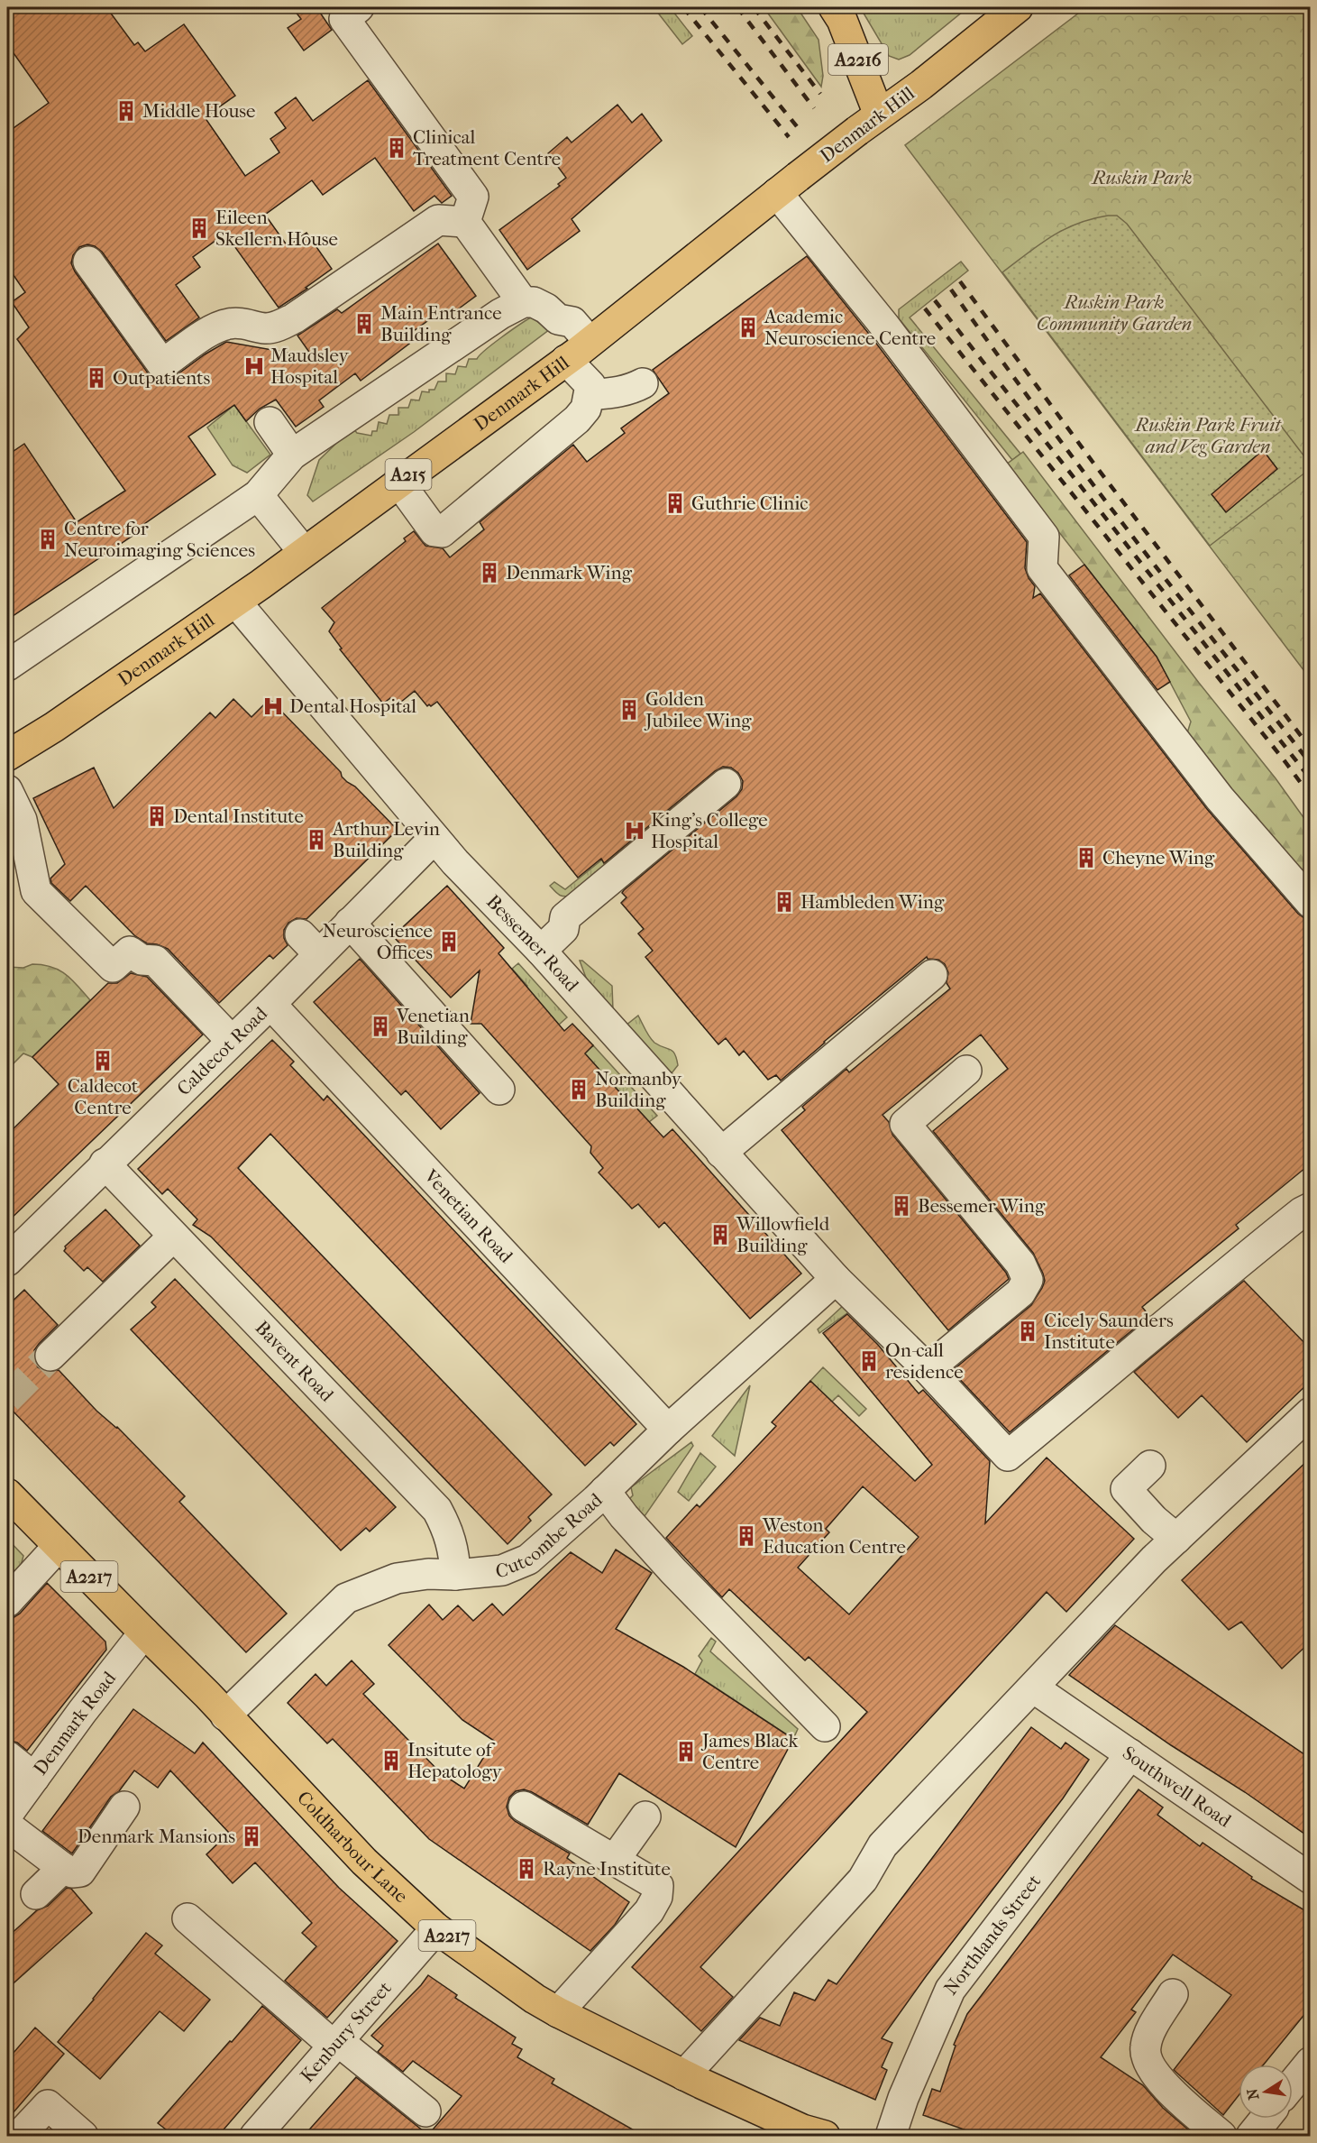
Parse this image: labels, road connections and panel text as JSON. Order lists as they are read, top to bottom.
{
  "streets": {
    "main road": [
      "A2216",
      "Denmark Hill",
      "A215",
      "A2217",
      "Coldharbour Lane"
    ],
    "street": [
      "Bessemer Road",
      "Caldecot Road",
      "Venetian Road",
      "Bavent Road",
      "Cutcombe Road",
      "Denmark Road",
      "Southwell Road",
      "Northlands Street",
      "Kenbury Street"
    ]
  },
  "crossings": [
    ["A2216", "Denmark Hill"],
    ["Denmark Hill", "Bessemer Road"],
    ["Bessemer Road", "Caldecot Road"],
    ["Bessemer Road", "Cutcombe Road"],
    ["Caldecot Road", "Venetian Road"],
    ["Caldecot Road", "Bavent Road"],
    ["Venetian Road", "Cutcombe Road"],
    ["Bavent Road", "Cutcombe Road"],
    ["Cutcombe Road", "Coldharbour Lane"],
    ["Denmark Road", "Coldharbour Lane"],
    ["Southwell Road", "Northlands Street"],
    ["Coldharbour Lane", "Kenbury Street"]
  ],
  "parks": ["Ruskin Park", "Ruskin Park Community Garden", "Ruskin Park Fruit and Veg Garden"],
  "places": {
    "building": [
      "Middle House",
      "Clinical Treatment Centre",
      "Eileen Skellern House",
      "Main Entrance Building",
      "Academic Neuroscience Centre",
      "Outpatients",
      "Guthrie Clinic",
      "Centre for Neuroimaging Sciences",
      "Denmark Wing",
      "Golden Jubilee Wing",
      "Dental Institute",
      "Arthur Levin Building",
      "Cheyne Wing",
      "Hambleden Wing",
      "Neuroscience Offices",
      "Venetian Building",
      "Caldecot Centre",
      "Normanby Building",
      "Bessemer Wing",
      "Willowfield Building",
      "Cicely Saunders Institute",
      "On-call residence",
      "Weston Education Centre",
      "James Black Centre",
      "Insitute of Hepatology",
      "Denmark Mansions",
      "Rayne Institute"
    ],
    "hospital": ["Maudsley Hospital", "Dental Hospital", "King's College Hospital"]
  },
  "north": "left"
}
